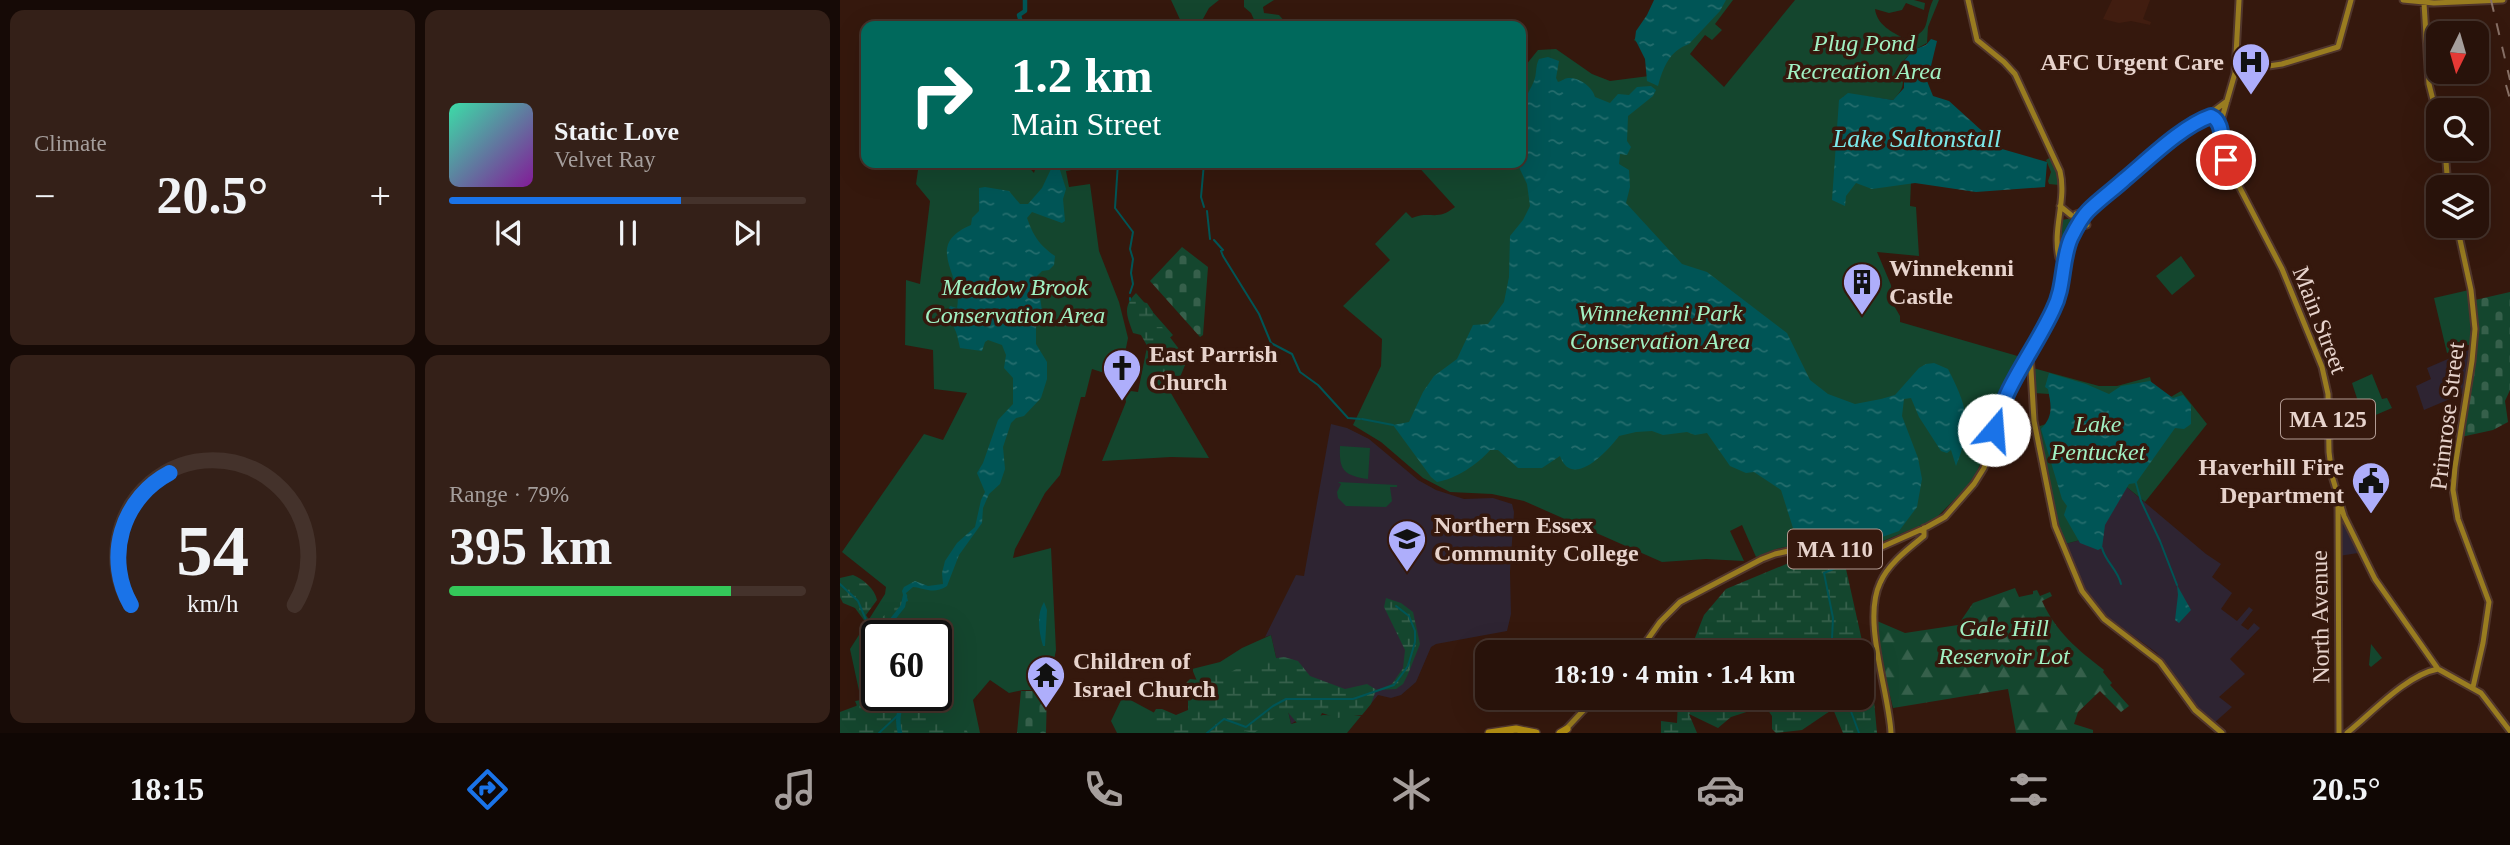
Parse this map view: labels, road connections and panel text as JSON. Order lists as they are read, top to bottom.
{
  "streets": {
    "main road": [
      "Main Street",
      "Primrose Street",
      "MA 125",
      "MA 110",
      "North Avenue"
    ]
  },
  "crossings": [
    ["Main Street", "Primrose Street"],
    ["Main Street", "MA 110"],
    ["Main Street", "North Avenue"]
  ],
  "water": ["Lake Saltonstall"],
  "parks": [
    "Plug Pond Recreation Area",
    "Meadow Brook Conservation Area",
    "Winnekenni Park Conservation Area",
    "Lake Pentucket",
    "Gale Hill Reservoir Lot"
  ],
  "places": {
    "hospital": ["AFC Urgent Care"],
    "building": ["Winnekenni Castle"],
    "church": ["East Parrish Church"],
    "public building": ["Haverhill Fire Department"],
    "school or university": ["Northern Essex Community College"],
    "temple": ["Children of Israel Church"]
  },
  "north": "bottom",
  "page": {
    "tile": [
      "Climate",
      ["Range · 79%", "395 km"]
    ],
    "turn": ["1.2 km", "Main Street"],
    "song": ["Static Love", "Velvet Ray"],
    "heat": ["−", "20.5°", "+"],
    "limit": "60",
    "trip": "18:19 · 4 min · 1.4 km",
    "tabs": ["18:15", "20.5°"],
    "gauge": ["54", "km/h"]
  }
}
